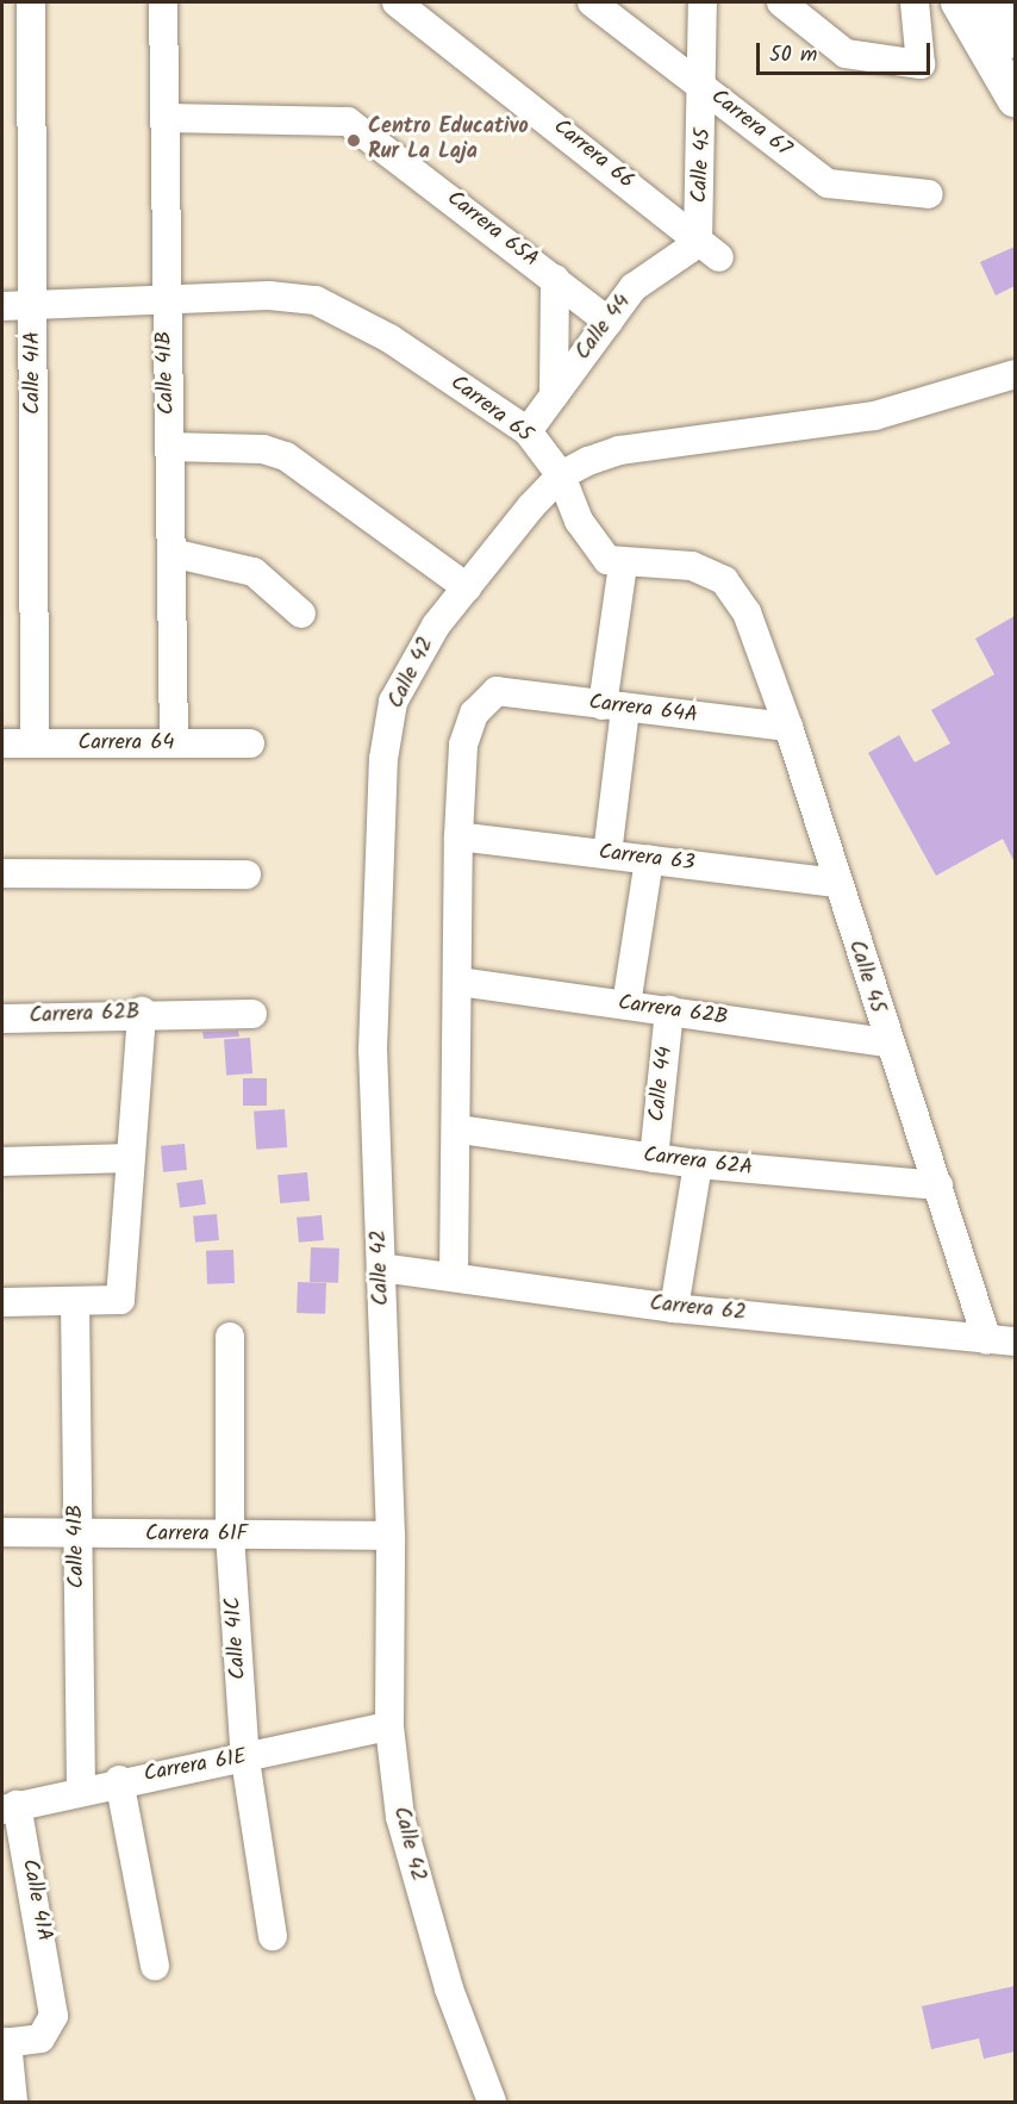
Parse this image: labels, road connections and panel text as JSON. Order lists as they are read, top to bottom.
{
  "streets": {
    "street": [
      "Carrera 67",
      "Carrera 66",
      "Calle 45",
      "Carrera 65A",
      "Calle 44",
      "Calle 41A",
      "Calle 41B",
      "Carrera 65",
      "Calle 42",
      "Carrera 64A",
      "Carrera 64",
      "Carrera 63",
      "Carrera 62B",
      "Carrera 62A",
      "Carrera 62",
      "Carrera 61F",
      "Calle 41C",
      "Carrera 61E"
    ]
  },
  "crossings": [
    ["Carrera 67", "Calle 45"],
    ["Carrera 66", "Calle 45"],
    ["Carrera 66", "Calle 44"],
    ["Calle 45", "Calle 44"],
    ["Calle 45", "Carrera 65"],
    ["Calle 45", "Carrera 64A"],
    ["Calle 45", "Carrera 63"],
    ["Calle 45", "Carrera 62B"],
    ["Calle 45", "Carrera 62A"],
    ["Calle 45", "Carrera 62"],
    ["Carrera 65A", "Calle 44"],
    ["Carrera 65A", "Calle 41B"],
    ["Calle 44", "Carrera 65"],
    ["Calle 44", "Carrera 62B"],
    ["Calle 44", "Carrera 62A"],
    ["Calle 41A", "Carrera 65"],
    ["Calle 41A", "Carrera 64"],
    ["Calle 41A", "Carrera 61E"],
    ["Calle 41B", "Carrera 65"],
    ["Calle 41B", "Carrera 64"],
    ["Calle 41B", "Carrera 61F"],
    ["Calle 41B", "Carrera 61E"],
    ["Carrera 65", "Calle 42"],
    ["Calle 42", "Carrera 62"],
    ["Calle 42", "Carrera 61F"],
    ["Calle 42", "Carrera 61E"],
    ["Carrera 64A", "Carrera 63"],
    ["Carrera 61F", "Calle 41C"],
    ["Calle 41C", "Carrera 61E"]
  ],
  "places": ["Centro Educativo Rur La Laja"],
  "scale_bar": "50 m"
}
